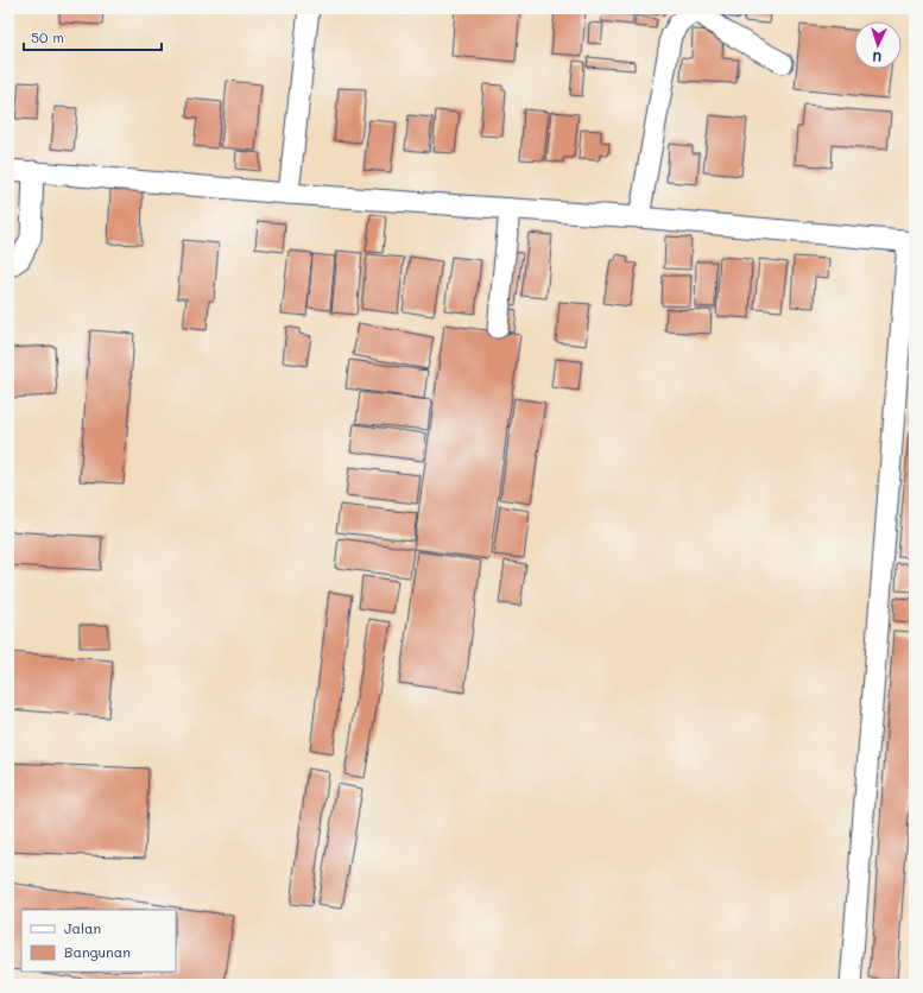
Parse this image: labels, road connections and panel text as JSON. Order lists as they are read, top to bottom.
{
  "legend": ["Jalan", "Bangunan"],
  "scale_bar": "50 m",
  "north": "bottom"
}
